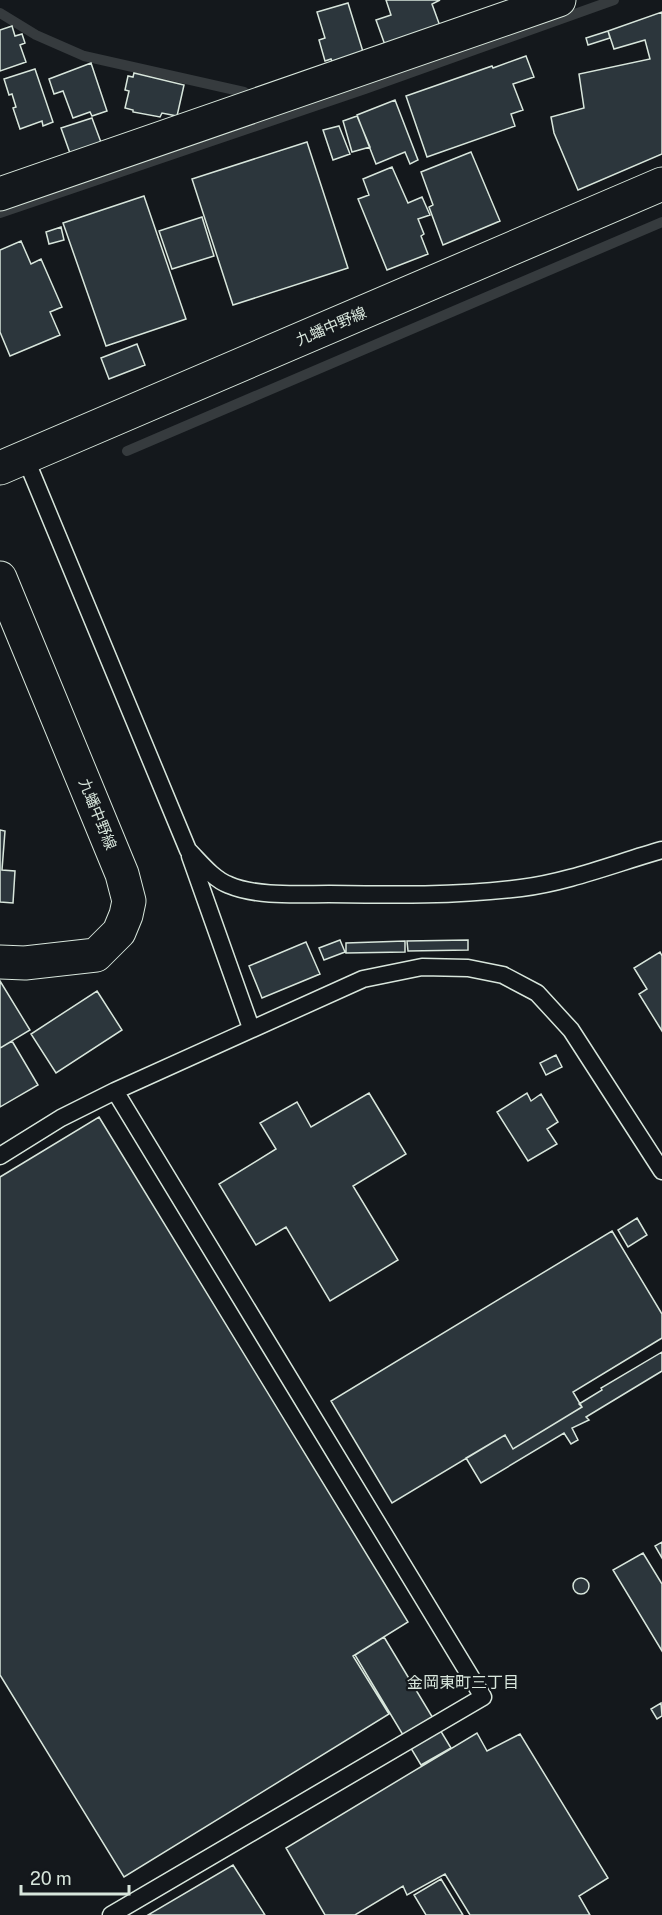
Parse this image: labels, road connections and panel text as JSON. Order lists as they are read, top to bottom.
{
  "streets": {
    "main road": ["九蟠中野線"]
  },
  "districts": ["金岡東町三丁目"],
  "scale_bar": "20 m"
}
